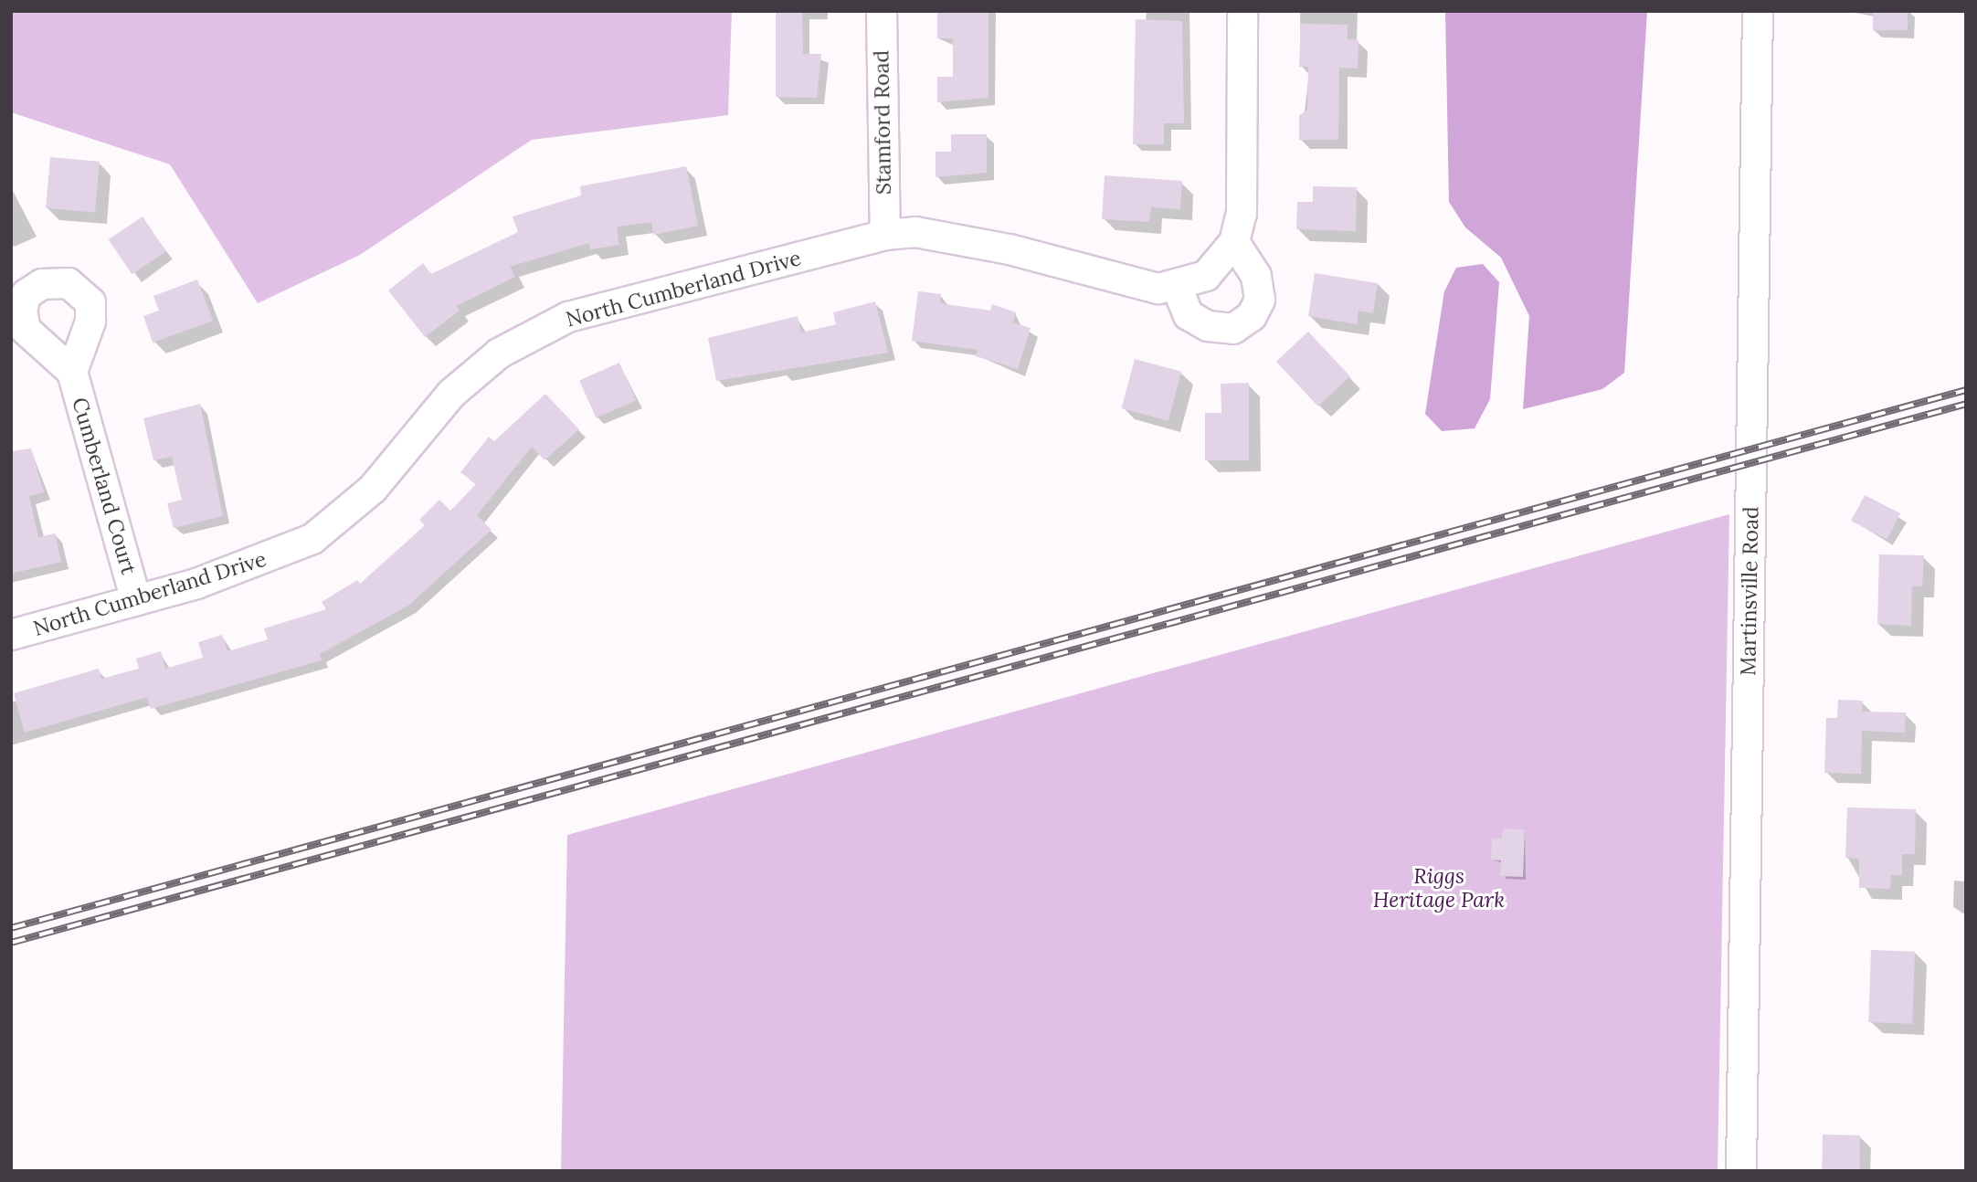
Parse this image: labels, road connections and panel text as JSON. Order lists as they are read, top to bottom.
{
  "streets": {
    "street": [
      "Stamford Road",
      "North Cumberland Drive",
      "Cumberland Court",
      "Martinsville Road"
    ]
  },
  "crossings": [
    ["Stamford Road", "North Cumberland Drive"],
    ["North Cumberland Drive", "Cumberland Court"]
  ],
  "parks": ["Riggs Heritage Park"]
}
